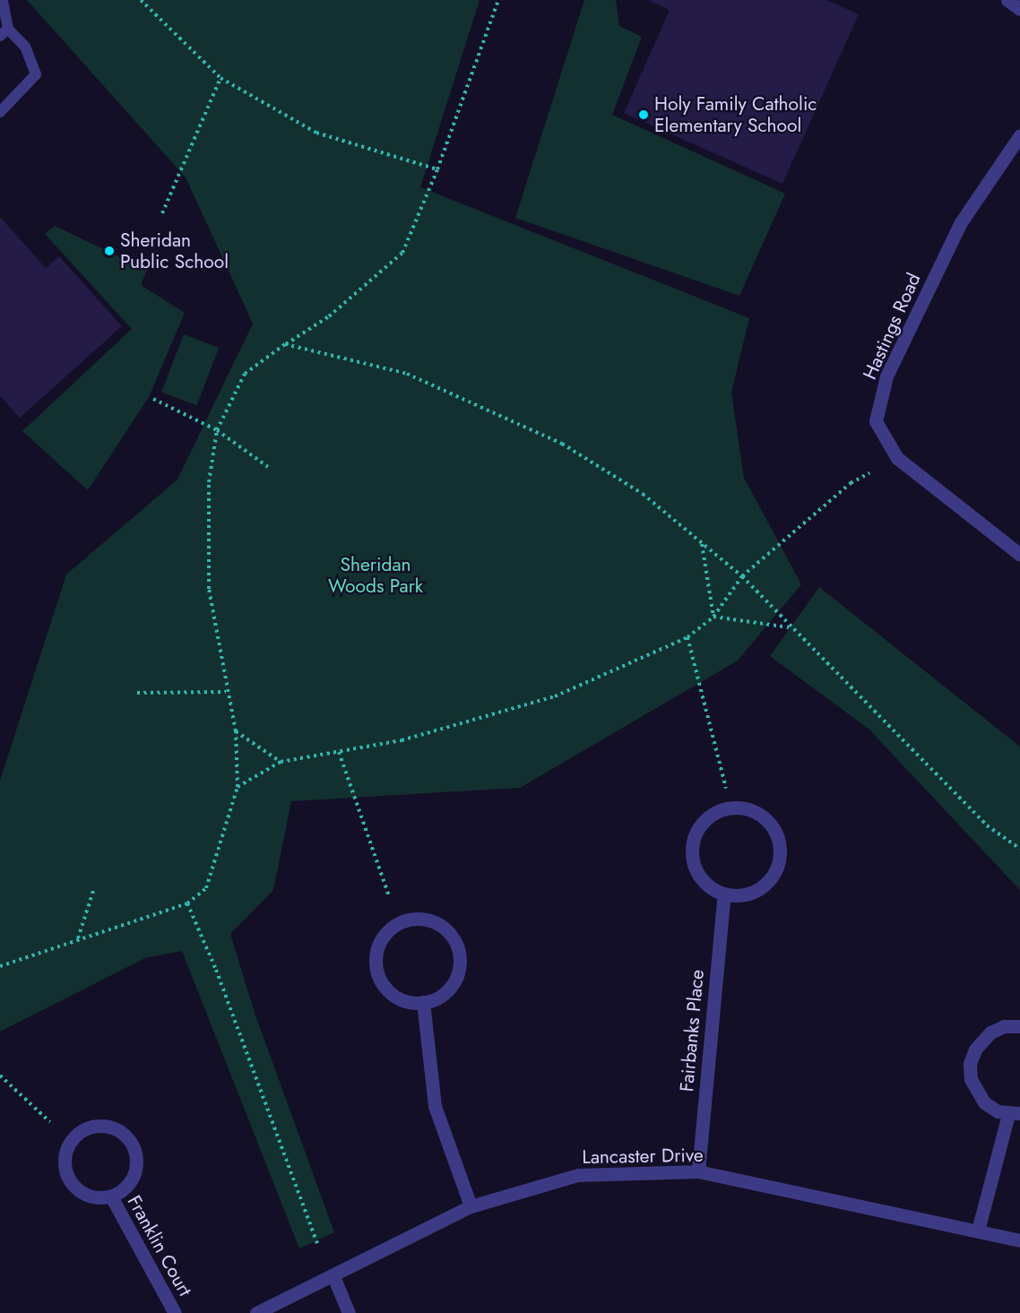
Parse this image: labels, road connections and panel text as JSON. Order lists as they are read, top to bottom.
{
  "streets": {
    "street": [
      "Hastings Road",
      "Fairbanks Place",
      "Lancaster Drive",
      "Franklin Court"
    ]
  },
  "crossings": [
    ["Fairbanks Place", "Lancaster Drive"]
  ],
  "parks": ["Sheridan Woods Park"],
  "places": ["Holy Family Catholic Elementary School", "Sheridan Public School"]
}
